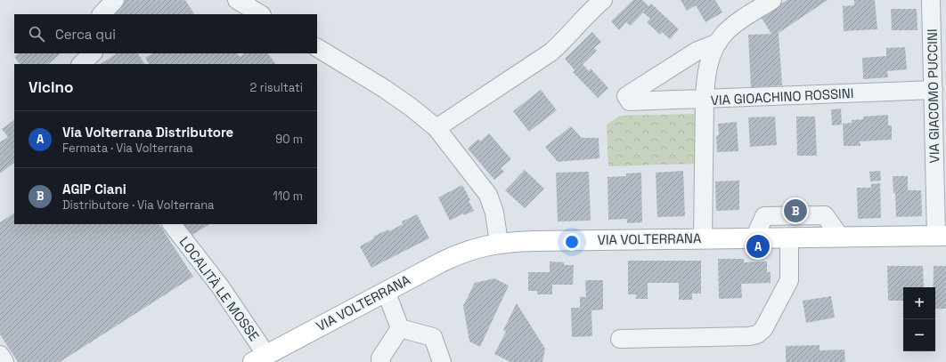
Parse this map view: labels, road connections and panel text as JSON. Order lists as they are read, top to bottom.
{
  "streets": {
    "main road": ["VIA VOLTERRANA"],
    "street": ["VIA GIACOMO PUCCINI", "VIA GIOACHINO ROSSINI", "LOCALITÀ LE MOSSE"]
  },
  "crossings": [
    ["VIA GIACOMO PUCCINI", "VIA GIOACHINO ROSSINI"],
    ["VIA GIACOMO PUCCINI", "VIA VOLTERRANA"],
    ["VIA GIOACHINO ROSSINI", "VIA VOLTERRANA"],
    ["VIA VOLTERRANA", "LOCALITÀ LE MOSSE"]
  ],
  "page": {
    "search": "Cerca qui",
    "heading": ["Vicino", "2 risultati"],
    "list": [
      {
        "mark": "A",
        "name": "Via Volterrana Distributore",
        "note": "Fermata · Via Volterrana",
        "value": "90 m"
      },
      {
        "mark": "B",
        "name": "AGIP Ciani",
        "note": "Distributore · Via Volterrana",
        "value": "110 m"
      }
    ],
    "pins": ["B", "A"],
    "map_buttons": ["+", "−"]
  }
}
